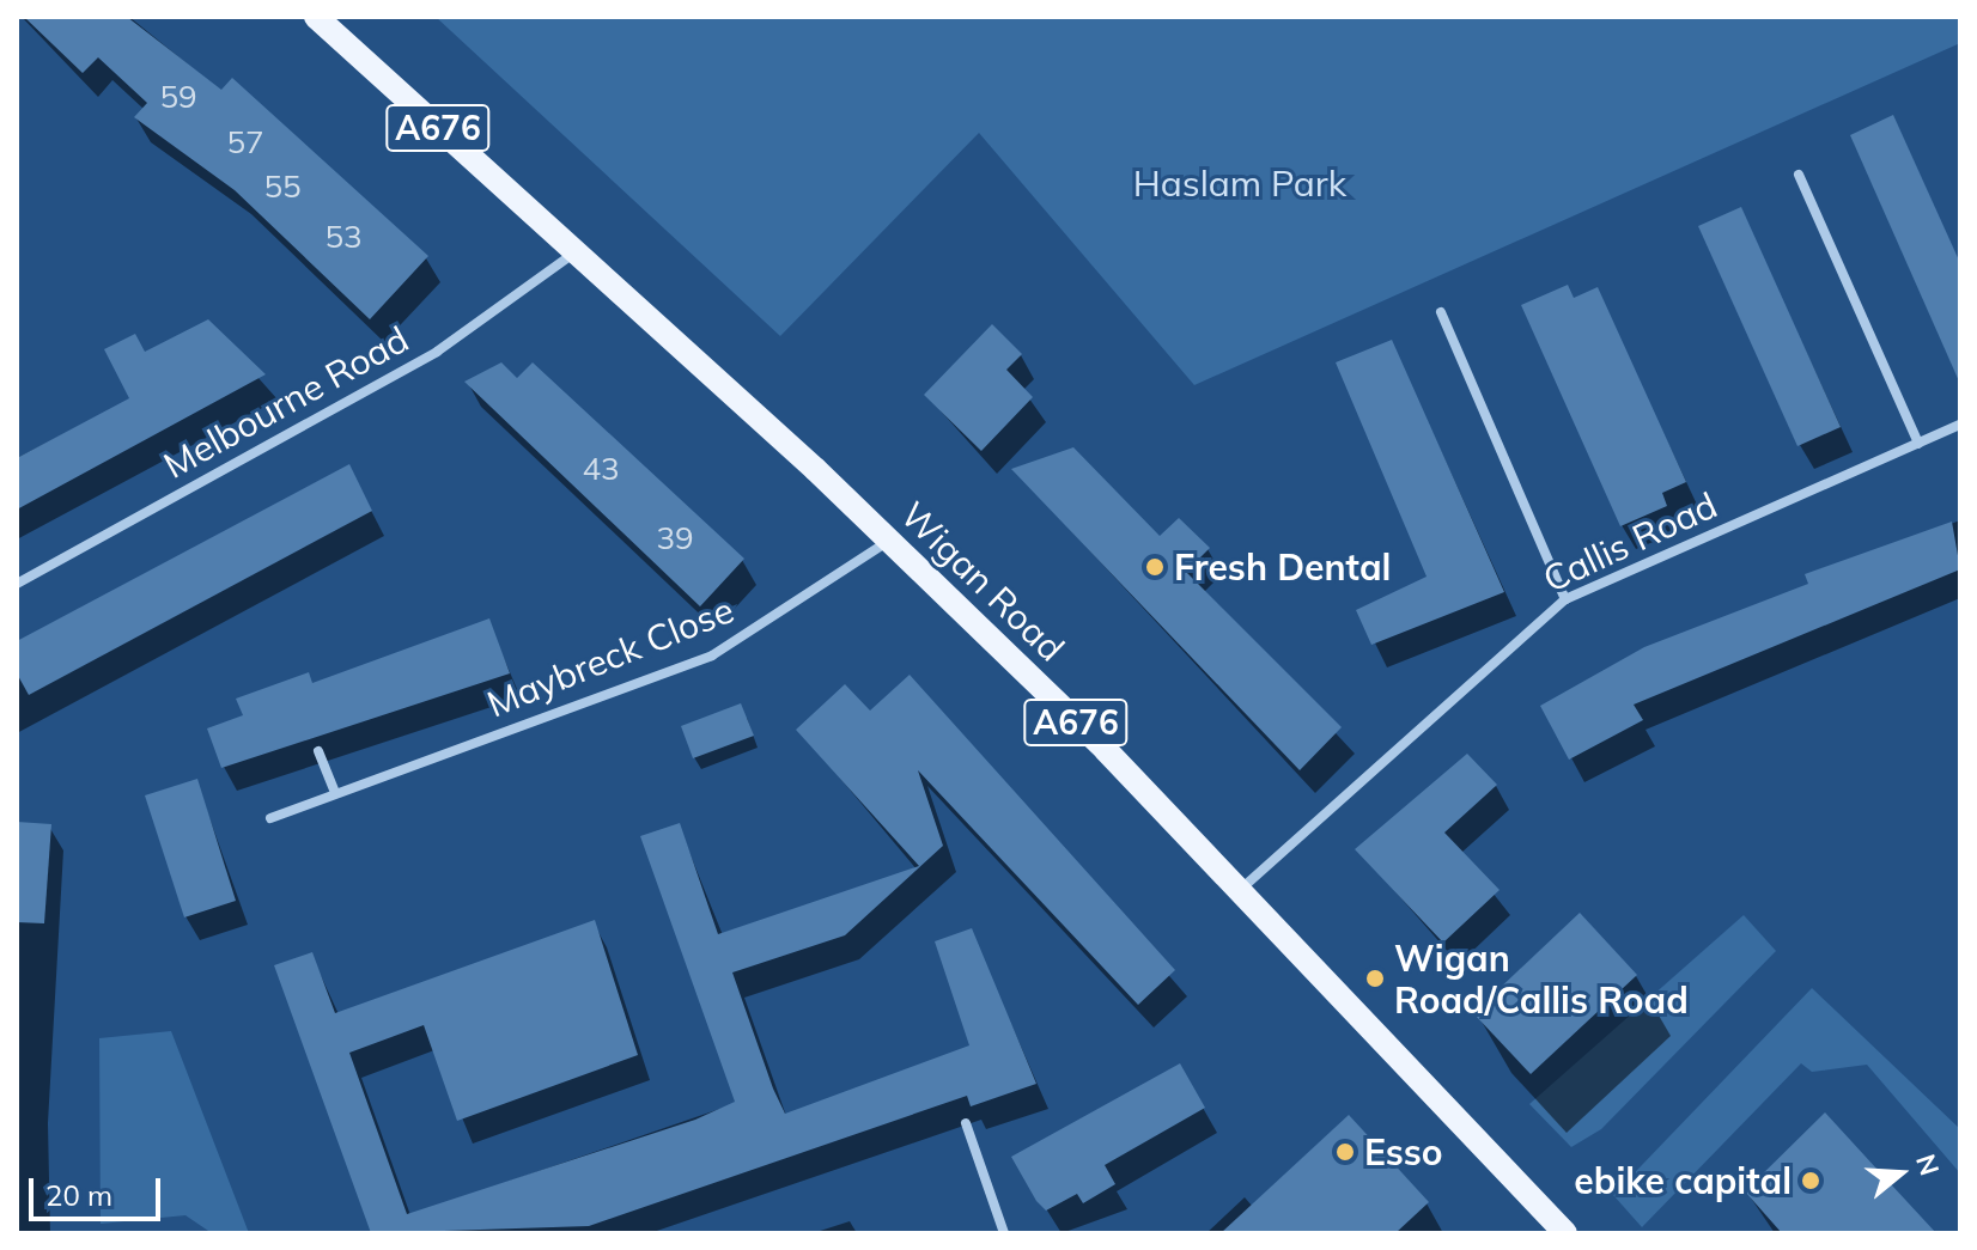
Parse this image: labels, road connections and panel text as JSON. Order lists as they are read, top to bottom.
{
  "streets": {
    "main road": ["A676", "Wigan Road"],
    "street": ["Melbourne Road", "Callis Road", "Maybreck Close"]
  },
  "crossings": [
    ["Melbourne Road", "Wigan Road"],
    ["Callis Road", "Wigan Road"],
    ["Wigan Road", "Maybreck Close"]
  ],
  "parks": ["Haslam Park"],
  "places": [
    "Fresh Dental",
    "Wigan Road/Callis Road",
    "Esso",
    "ebike capital"
  ],
  "house_numbers": [
    "59",
    "57",
    "55",
    "53",
    "43",
    "39"
  ],
  "scale_bar": "20 m",
  "north": "right"
}
